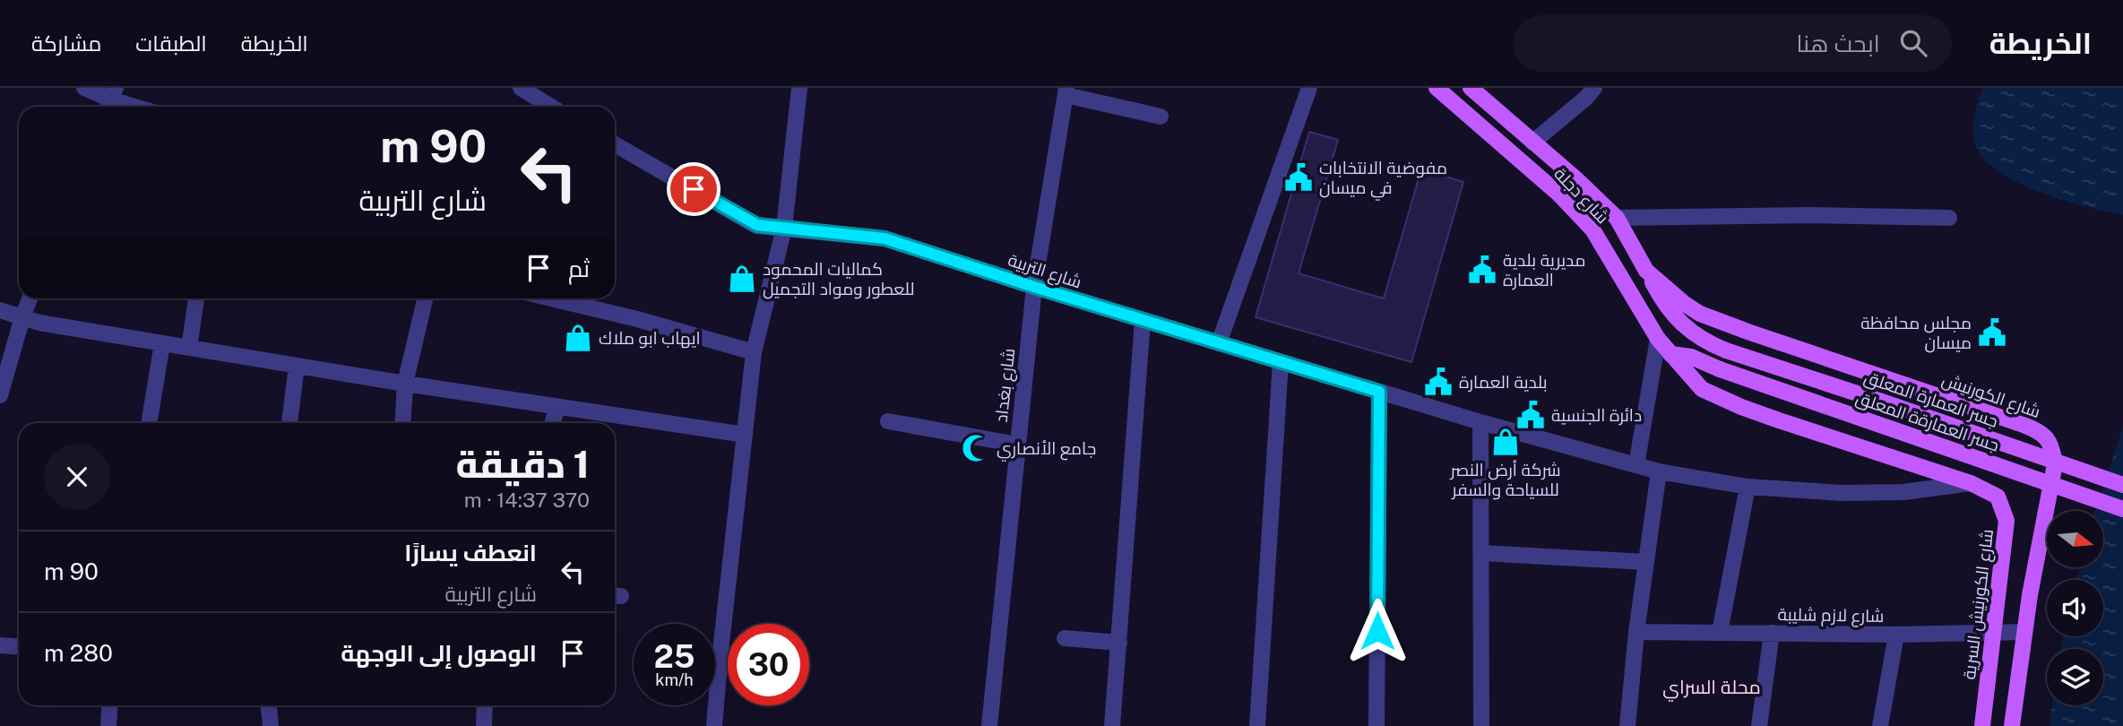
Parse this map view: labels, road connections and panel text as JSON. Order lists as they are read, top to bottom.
{
  "streets": {
    "main road": [
      "شارع دجلة",
      "شارع الكورنيش",
      "جسر العمارة المعلق",
      "جسر العمارةة المعلق",
      "شارع الكورنيش السرية"
    ],
    "street": ["شارع التربية", "شارع بغداد", "شارع لازم شليبة"]
  },
  "crossings": [
    ["شارع دجلة", "شارع الكورنيش"],
    ["شارع دجلة", "جسر العمارة المعلق"],
    ["شارع دجلة", "جسر العمارةة المعلق"],
    ["شارع دجلة", "شارع الكورنيش السرية"],
    ["شارع التربية", "شارع بغداد"],
    ["شارع التربية", "شارع الكورنيش السرية"],
    ["شارع الكورنيش", "شارع لازم شليبة"],
    ["شارع الكورنيش السرية", "شارع لازم شليبة"]
  ],
  "districts": ["محلة السراي"],
  "places": {
    "public building": [
      "مفوضية الانتخابات في ميسان",
      "مديرية بلدية العمارة",
      "مجلس محافظة ميسان",
      "بلدية العمارة",
      "دائرة الجنسية"
    ],
    "shop": ["كماليات المحمود للعطور ومواد التجميل", "ايهاب ابو ملاك", "شركة أرض النصر للسياحة والسفر"],
    "mosque": ["جامع الأنصاري"]
  },
  "north": "right",
  "page": {
    "header": "الخريطة",
    "search": "ابحث هنا",
    "nav": ["الخريطة", "الطبقات", "مشاركة"],
    "turn": ["90 m", "شارع التربية"],
    "then": "ثم",
    "heading": ["1 دقيقة", "370 m · 14:37"],
    "list": [
      {
        "name": "انعطف يسارًا",
        "note": "شارع التربية",
        "value": "90 m"
      },
      {
        "name": "الوصول إلى الوجهة",
        "value": "280 m"
      }
    ],
    "speed": "25 km/h",
    "limit": "30"
  }
}
